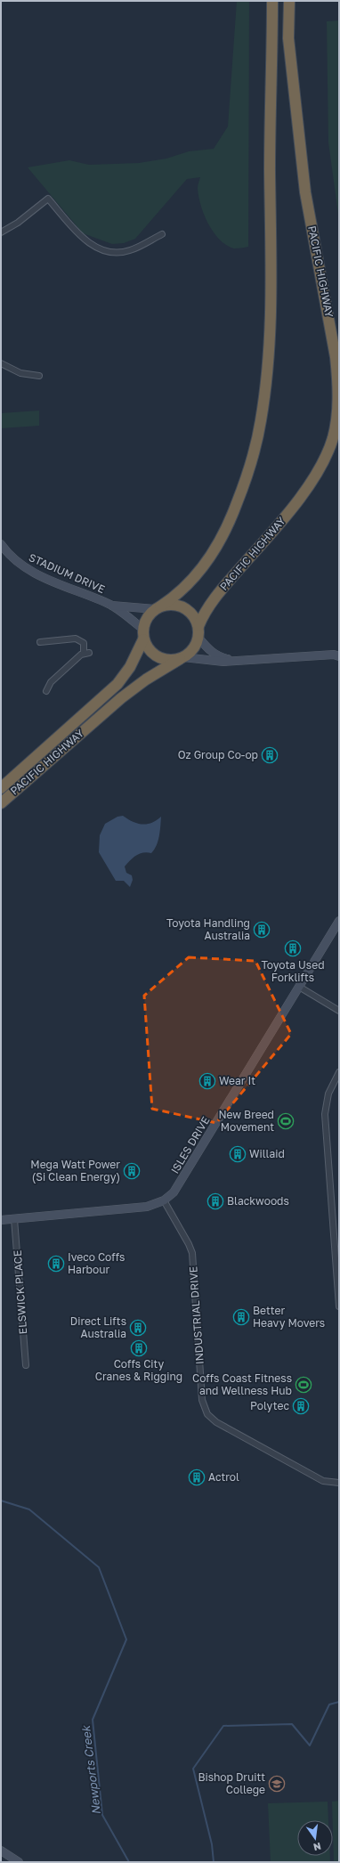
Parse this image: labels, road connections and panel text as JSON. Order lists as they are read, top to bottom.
{
  "streets": {
    "highway": ["PACIFIC HIGHWAY"],
    "street": [
      "STADIUM DRIVE",
      "ISLES DRIVE",
      "ELSWICK PLACE",
      "INDUSTRIAL DRIVE"
    ]
  },
  "crossings": [
    ["PACIFIC HIGHWAY", "STADIUM DRIVE"],
    ["ISLES DRIVE", "ELSWICK PLACE"],
    ["ISLES DRIVE", "INDUSTRIAL DRIVE"]
  ],
  "water": ["Newports Creek"],
  "places": {
    "building": [
      "Oz Group Co-op",
      "Toyota Handling Australia",
      "Toyota Used Forklifts",
      "Wear It",
      "Willaid",
      "Mega Watt Power (Si Clean Energy)",
      "Blackwoods",
      "Iveco Coffs Harbour",
      "Better Heavy Movers",
      "Direct Lifts Australia",
      "Coffs City Cranes & Rigging",
      "Polytec",
      "Actrol"
    ],
    "sports": ["New Breed Movement", "Coffs Coast Fitness and Wellness Hub"],
    "school or university": ["Bishop Druitt College"]
  },
  "north": "bottom"
}
